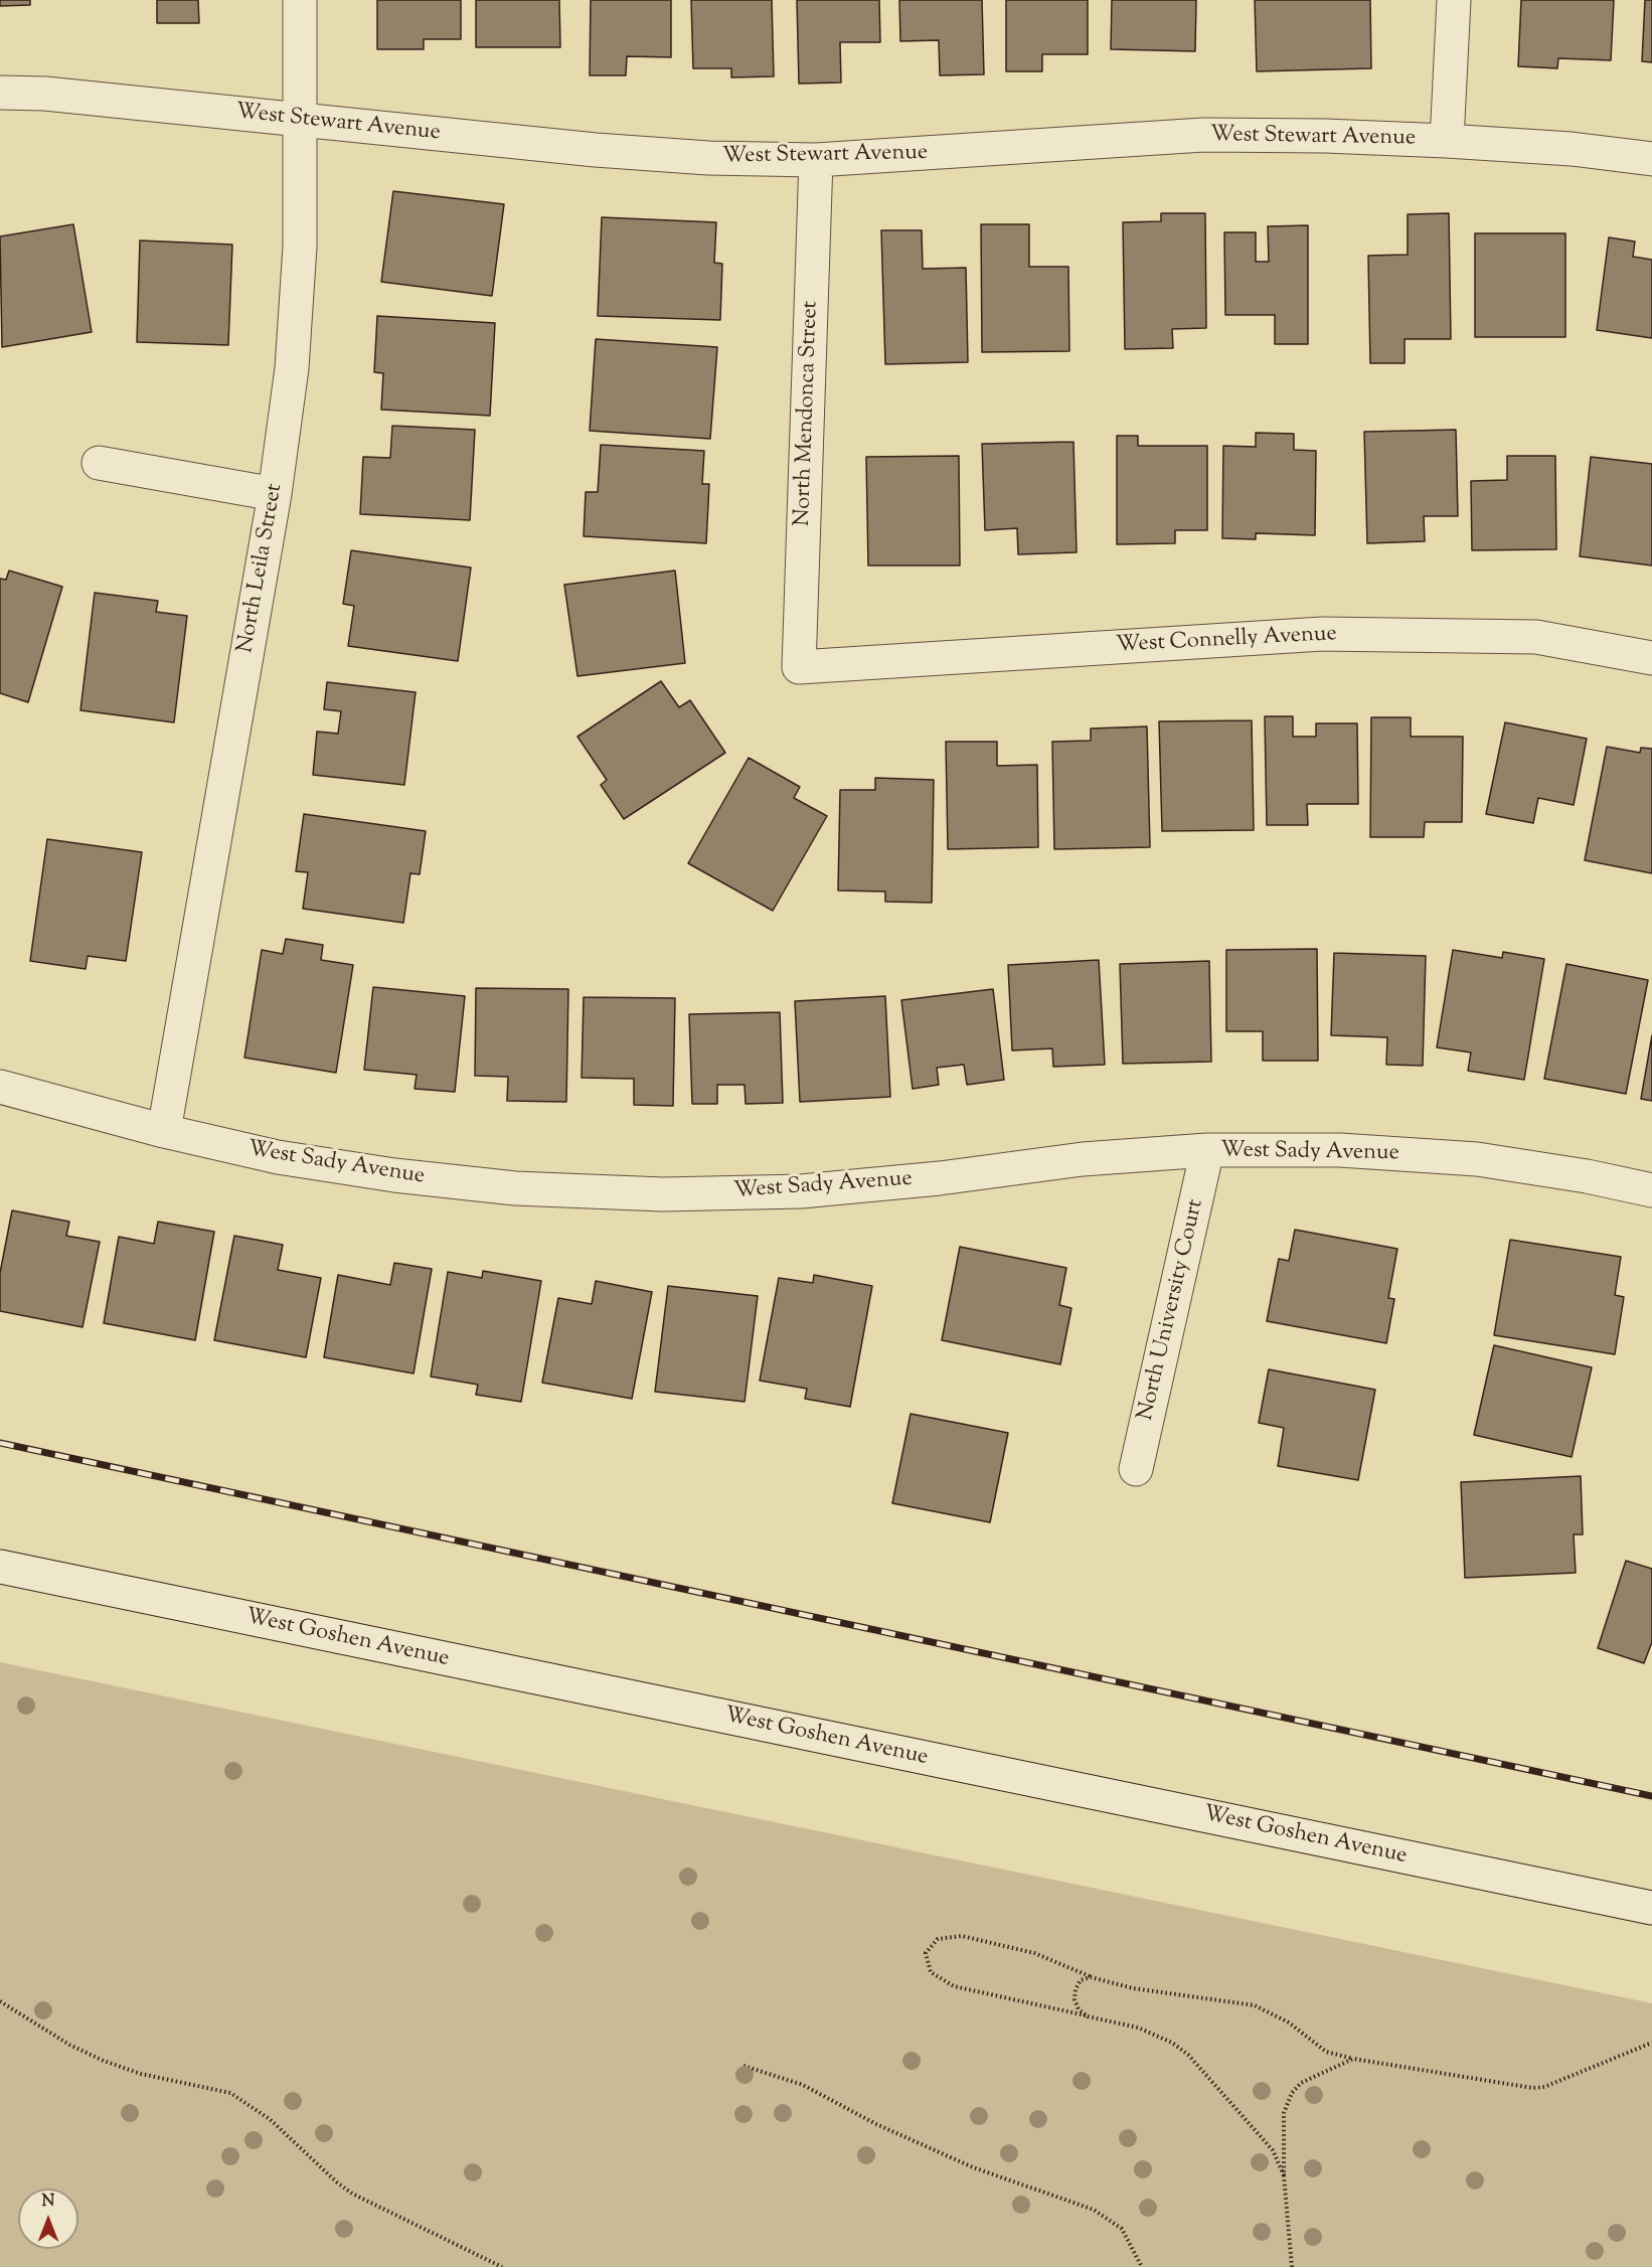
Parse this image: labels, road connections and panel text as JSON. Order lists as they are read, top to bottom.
{
  "streets": {
    "street": [
      "West Stewart Avenue",
      "North Mendonca Street",
      "North Leila Street",
      "West Connelly Avenue",
      "West Sady Avenue",
      "North University Court",
      "West Goshen Avenue"
    ]
  },
  "crossings": [
    ["West Stewart Avenue", "North Mendonca Street"],
    ["West Stewart Avenue", "North Leila Street"],
    ["North Mendonca Street", "West Connelly Avenue"],
    ["North Leila Street", "West Sady Avenue"],
    ["West Sady Avenue", "North University Court"]
  ],
  "north": "top"
}
